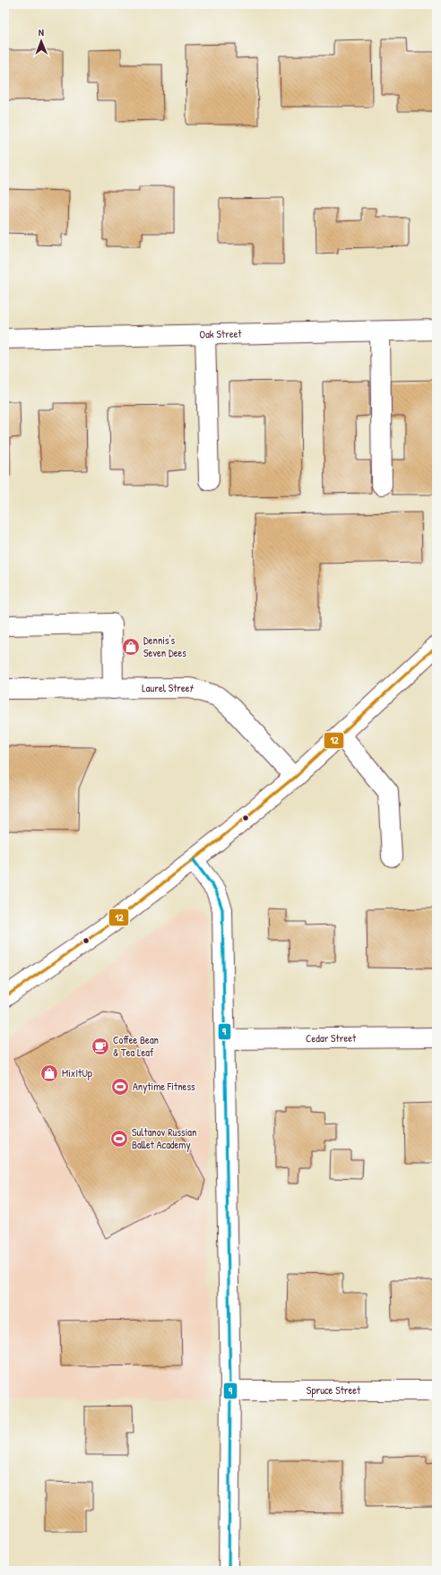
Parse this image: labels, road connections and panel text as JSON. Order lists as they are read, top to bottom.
{
  "streets": {
    "street": [
      "Oak Street",
      "Laurel Street",
      "Cedar Street",
      "Spruce Street"
    ]
  },
  "places": {
    "shop": ["Dennis's Seven Dees", "MixItUp"],
    "cafe": ["Coffee Bean & Tea Leaf"],
    "sports": ["Anytime Fitness", "Sultanov Russian Ballet Academy"]
  },
  "lines": ["transit line 12", "transit line 9"],
  "north": "top"
}
